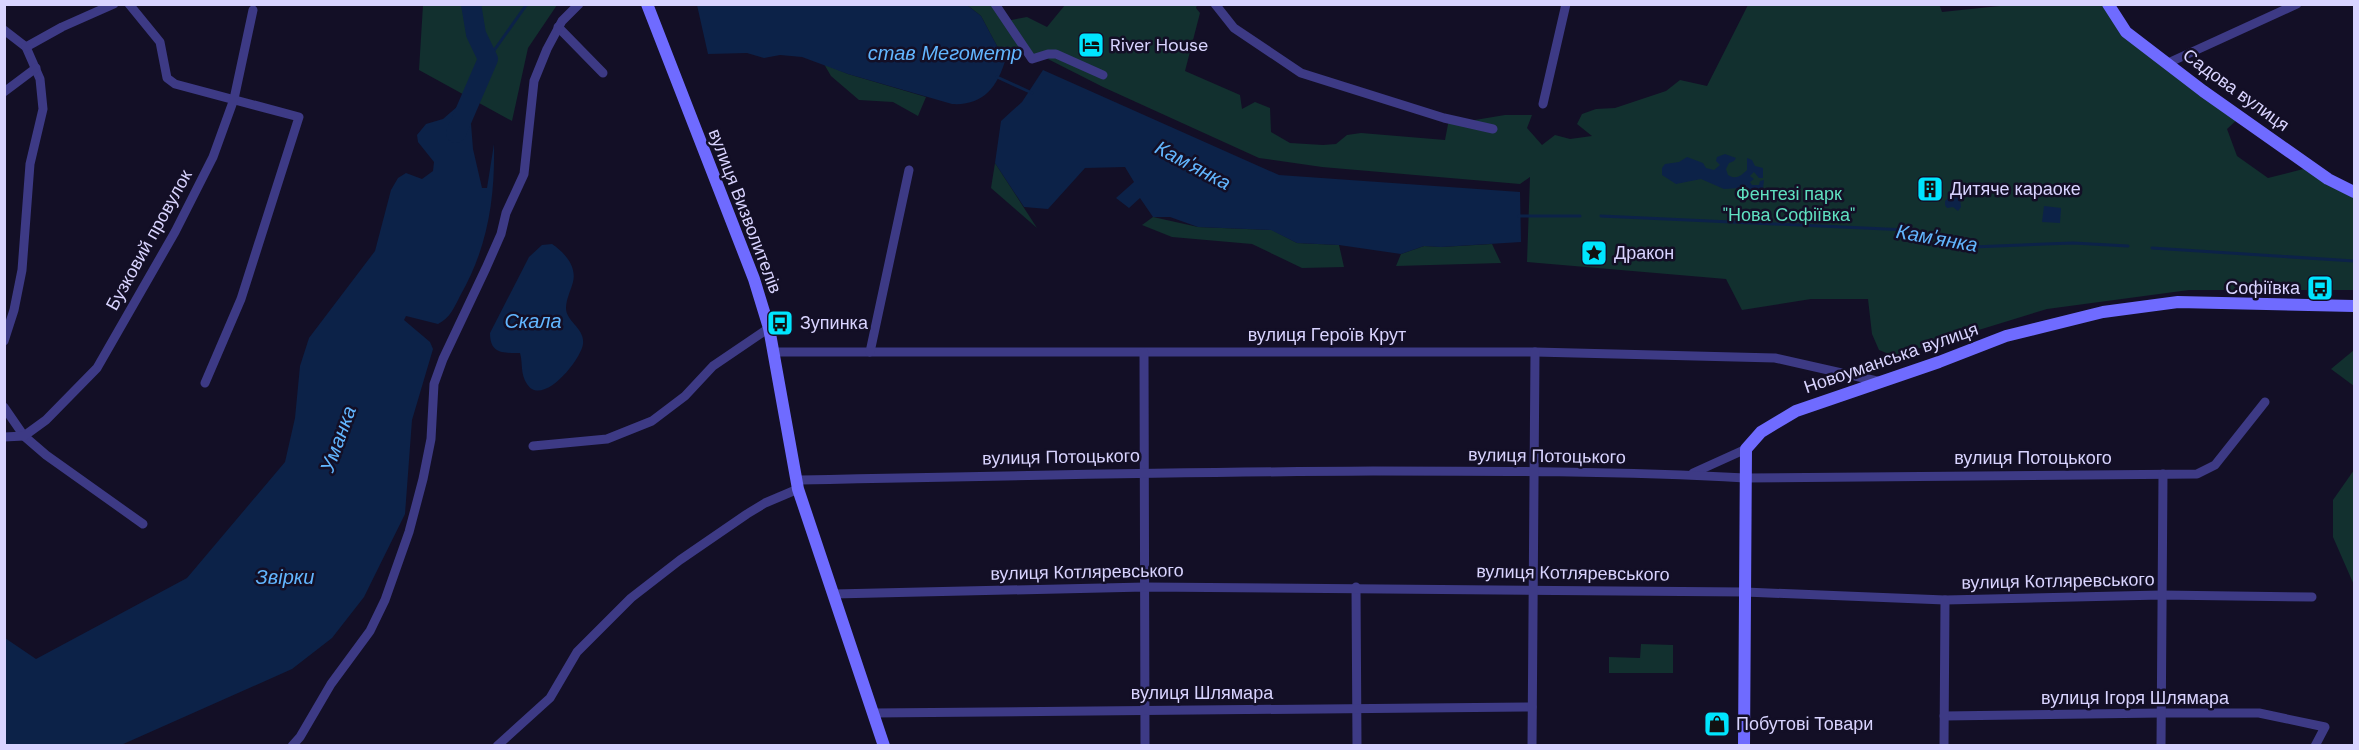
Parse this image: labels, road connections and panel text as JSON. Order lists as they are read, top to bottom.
{
  "streets": {
    "street": [
      "Садова вулиця",
      "вулиця Визволителів",
      "Бузковий провулок",
      "вулиця Героїв Крут",
      "Новоуманська вулиця",
      "вулиця Потоцького",
      "вулиця Котляревського",
      "вулиця Шлямара",
      "вулиця Ігоря Шлямара"
    ]
  },
  "crossings": [
    ["вулиця Визволителів", "вулиця Героїв Крут"],
    ["вулиця Визволителів", "вулиця Потоцького"],
    ["вулиця Визволителів", "вулиця Котляревського"],
    ["вулиця Визволителів", "вулиця Шлямара"],
    ["вулиця Героїв Крут", "Новоуманська вулиця"]
  ],
  "water": [
    "став Мегометр",
    "Кам'янка",
    "Скала",
    "Уманка",
    "Звірки"
  ],
  "parks": ["Фентезі парк \"Нова Софіївка\""],
  "places": {
    "hotel": ["River House"],
    "building": ["Дитяче караоке"],
    "place": ["Дракон"],
    "bus stop": ["Софіївка", "Зупинка"],
    "shop": ["Побутові Товари"]
  }
}
